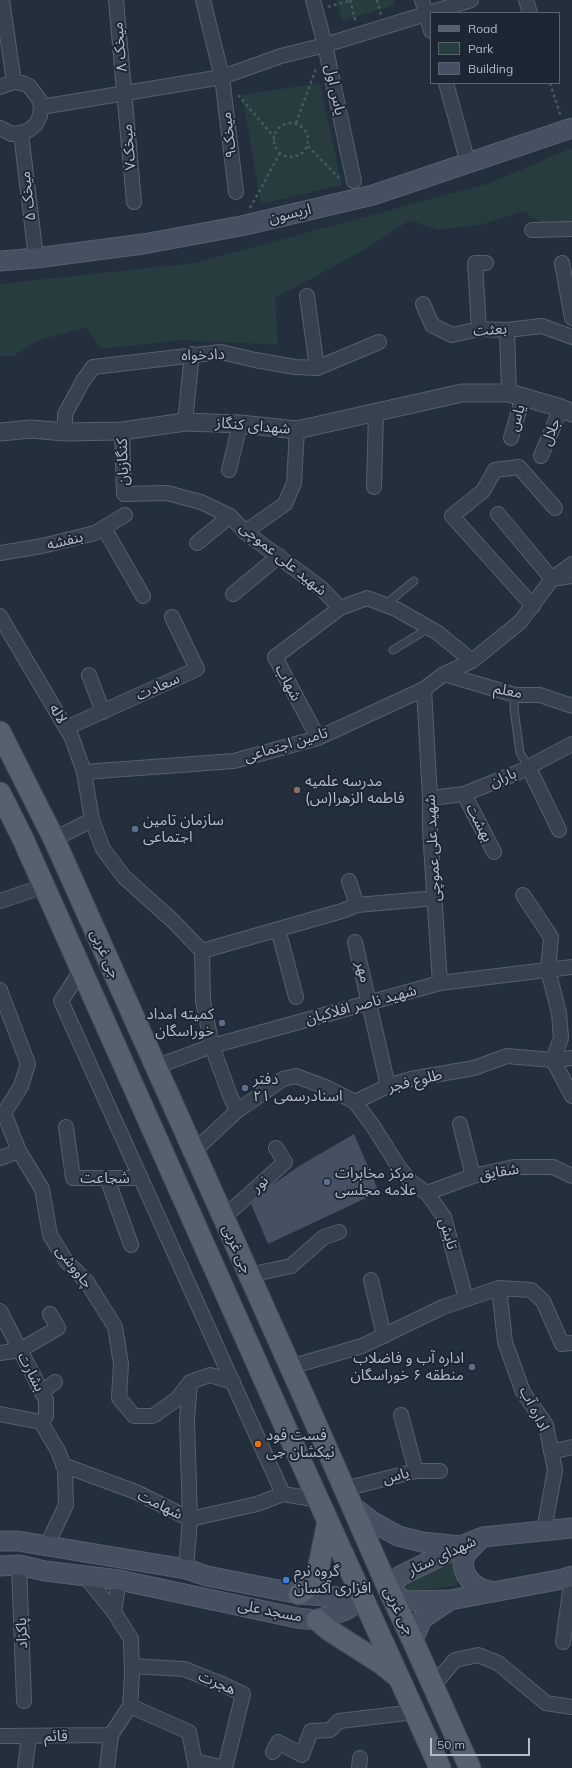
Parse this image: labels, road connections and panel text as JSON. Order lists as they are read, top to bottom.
{
  "streets": {
    "main road": [
      "اریسون",
      "جی غربی",
      "شهدای ستار",
      "مسجد علی"
    ],
    "street": [
      "میخک ۸",
      "یاس اول",
      "میخک۹",
      "میخک۷",
      "میخک ۵",
      "بعثت",
      "دادخواه",
      "یاس",
      "شهدای کنگاز",
      "جلال",
      "کنگازیان",
      "بنفشه",
      "شهید علی عموچی",
      "شهاب",
      "سعادت",
      "معلم",
      "لاله",
      "تامین اجتماعی",
      "باران",
      "بهشت",
      "مهر",
      "شهید ناصر افلاکیان",
      "طلوع فجر",
      "شقایق",
      "شجاعت",
      "نور",
      "تابش",
      "چاووشی",
      "بشارت",
      "اداره آب",
      "شهامت",
      "پاکزاد",
      "هجرت",
      "قائم"
    ]
  },
  "crossings": [
    ["میخک ۸", "میخک۷"],
    ["یاس اول", "اریسون"],
    ["میخک ۵", "اریسون"],
    ["بعثت", "یاس"],
    ["دادخواه", "شهدای کنگاز"],
    ["یاس", "شهدای کنگاز"],
    ["یاس", "جی غربی"],
    ["شهدای کنگاز", "جلال"],
    ["شهدای کنگاز", "کنگازیان"],
    ["کنگازیان", "شهید علی عموچی"],
    ["شهید علی عموچی", "شهاب"],
    ["شهید علی عموچی", "تامین اجتماعی"],
    ["شهید علی عموچی", "باران"],
    ["شهید علی عموچی", "شهید ناصر افلاکیان"],
    ["شهاب", "تامین اجتماعی"],
    ["سعادت", "لاله"],
    ["معلم", "تامین اجتماعی"],
    ["لاله", "تامین اجتماعی"],
    ["باران", "بهشت"],
    ["جی غربی", "شهید ناصر افلاکیان"],
    ["جی غربی", "نور"],
    ["جی غربی", "شهدای ستار"],
    ["جی غربی", "مسجد علی"],
    ["مهر", "شهید ناصر افلاکیان"],
    ["مهر", "طلوع فجر"],
    ["طلوع فجر", "تابش"],
    ["شقایق", "تابش"],
    ["اداره آب", "شهدای ستار"],
    ["مسجد علی", "پاکزاد"]
  ],
  "places": [
    "مدرسه علمیه فاطمه الزهرا(س)",
    "سازمان تامین اجتماعی",
    "کمیته امداد خوراسگان",
    "دفتر اسنادرسمی ۲۱",
    "مرکز مخابرات علامه مجلسی",
    "اداره آب و فاضلاب منطقه ۶ خوراسگان",
    "فست فود نیکشان جی",
    "گروه نرم افزاری آکسان"
  ],
  "legend": ["Road", "Park", "Building"],
  "scale_bar": "50 m"
}
